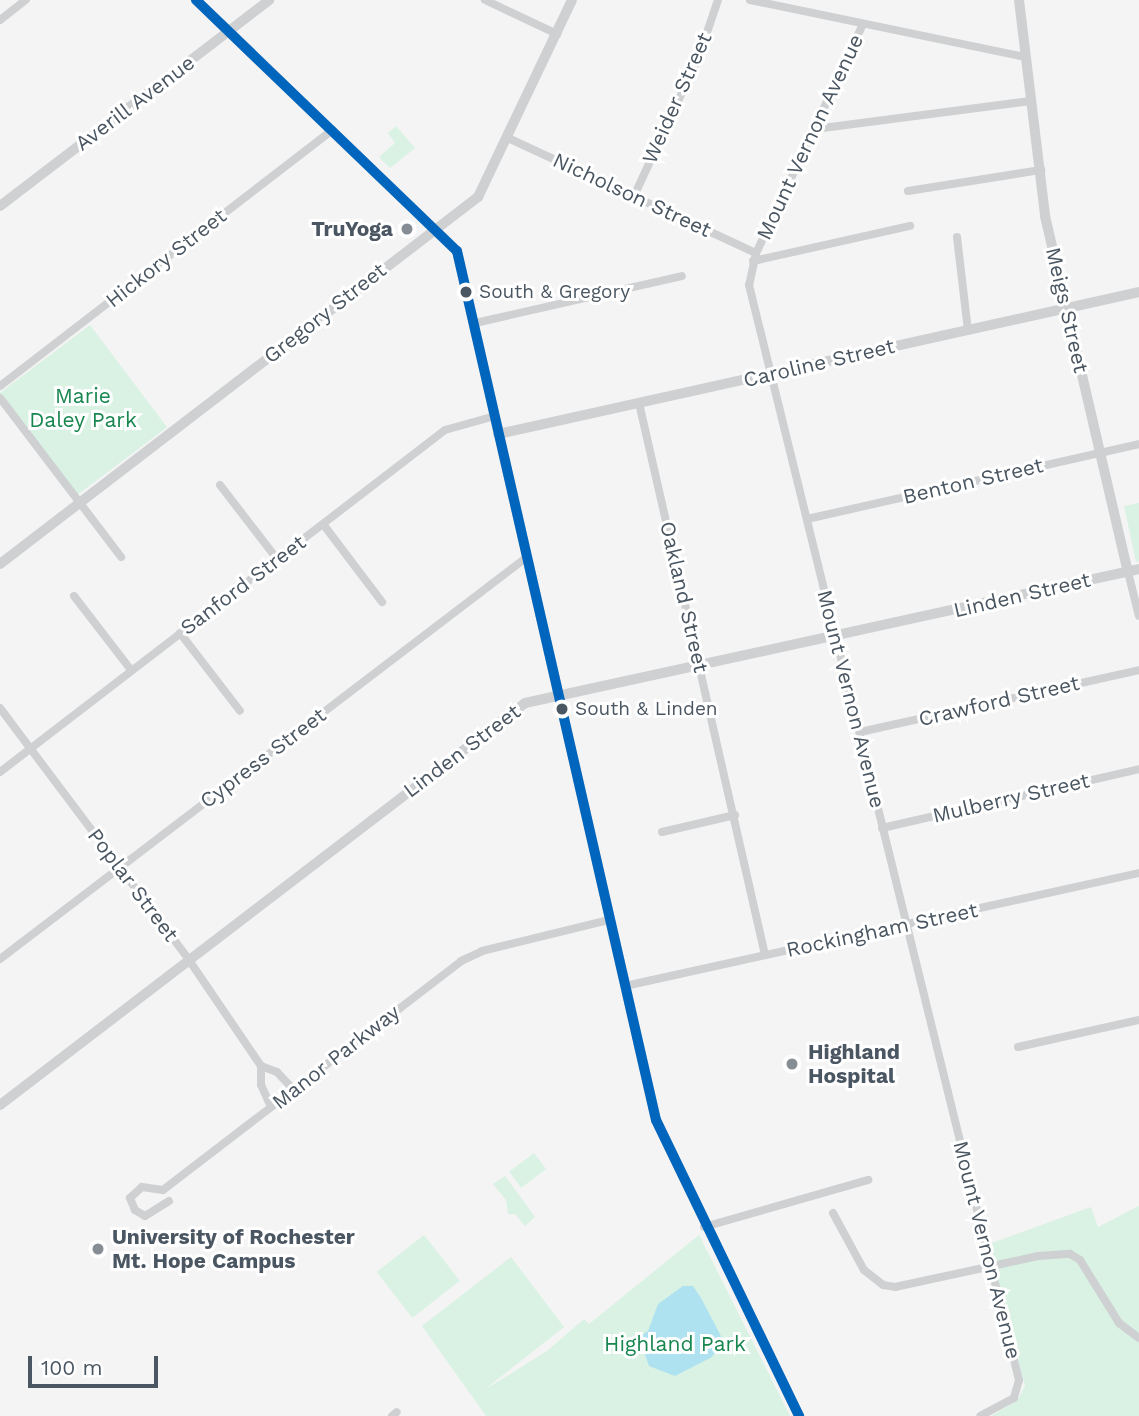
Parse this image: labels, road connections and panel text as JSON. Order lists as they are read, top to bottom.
{
  "streets": {
    "street": [
      "Weider Street",
      "Averill Avenue",
      "Mount Vernon Avenue",
      "Nicholson Street",
      "Hickory Street",
      "Meigs Street",
      "Gregory Street",
      "Caroline Street",
      "Benton Street",
      "Sanford Street",
      "Linden Street",
      "Oakland Street",
      "Crawford Street",
      "Cypress Street",
      "Mulberry Street",
      "Poplar Street",
      "Rockingham Street",
      "Manor Parkway"
    ]
  },
  "crossings": [
    ["Weider Street", "Nicholson Street"],
    ["Mount Vernon Avenue", "Nicholson Street"],
    ["Mount Vernon Avenue", "Caroline Street"],
    ["Mount Vernon Avenue", "Benton Street"],
    ["Mount Vernon Avenue", "Linden Street"],
    ["Mount Vernon Avenue", "Crawford Street"],
    ["Mount Vernon Avenue", "Mulberry Street"],
    ["Mount Vernon Avenue", "Rockingham Street"],
    ["Nicholson Street", "Gregory Street"],
    ["Meigs Street", "Caroline Street"],
    ["Meigs Street", "Benton Street"],
    ["Meigs Street", "Linden Street"],
    ["Caroline Street", "Oakland Street"],
    ["Sanford Street", "Poplar Street"],
    ["Linden Street", "Oakland Street"],
    ["Linden Street", "Poplar Street"],
    ["Oakland Street", "Rockingham Street"],
    ["Cypress Street", "Poplar Street"],
    ["Poplar Street", "Manor Parkway"]
  ],
  "parks": ["Marie Daley Park", "Highland Park"],
  "places": [
    "TruYoga",
    "South & Gregory",
    "South & Linden",
    "Highland Hospital",
    "University of Rochester Mt. Hope Campus"
  ],
  "scale_bar": "100 m"
}
